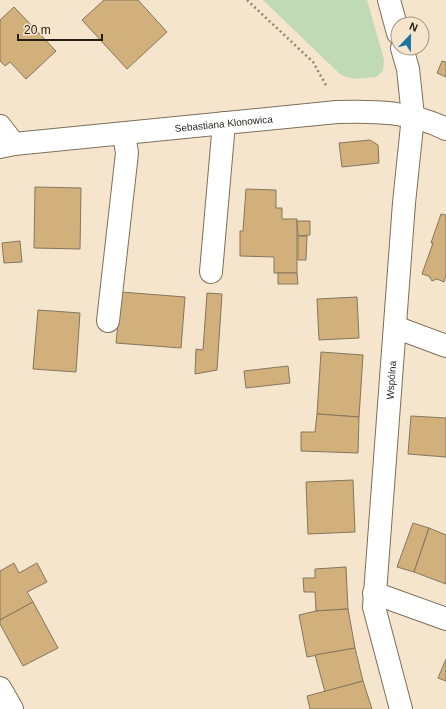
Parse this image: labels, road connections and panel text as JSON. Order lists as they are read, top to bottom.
{
  "streets": {
    "street": ["Sebastiana Klonowica", "Wspólna"]
  },
  "crossings": [
    ["Sebastiana Klonowica", "Wspólna"]
  ],
  "scale_bar": "20 m",
  "north": "top"
}
